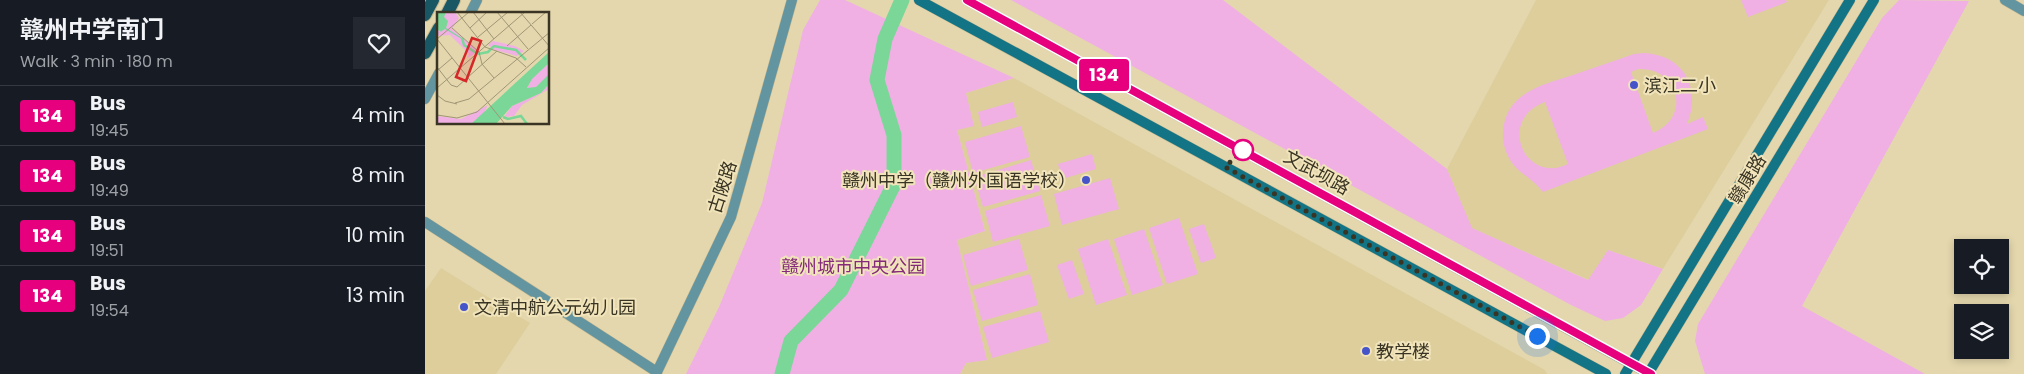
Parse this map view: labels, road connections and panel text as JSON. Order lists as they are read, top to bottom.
{
  "streets": {
    "main road": ["文武坝路", "赣康路"],
    "street": ["古陂路"]
  },
  "crossings": [
    ["文武坝路", "赣康路"]
  ],
  "parks": ["赣州城市中央公园"],
  "places": [
    "滨江二小",
    "赣州中学（赣州外国语学校）",
    "文清中航公元幼儿园",
    "教学楼"
  ],
  "lines": ["bus line 134"],
  "page": {
    "heading": ["赣州中学南门", "Walk · 3 min · 180 m"],
    "on_map": "134",
    "list": [
      {
        "mark": "134",
        "name": "Bus",
        "note": "19:45",
        "value": "4 min"
      },
      {
        "mark": "134",
        "name": "Bus",
        "note": "19:49",
        "value": "8 min"
      },
      {
        "mark": "134",
        "name": "Bus",
        "note": "19:51",
        "value": "10 min"
      },
      {
        "mark": "134",
        "name": "Bus",
        "note": "19:54",
        "value": "13 min"
      }
    ]
  }
}
